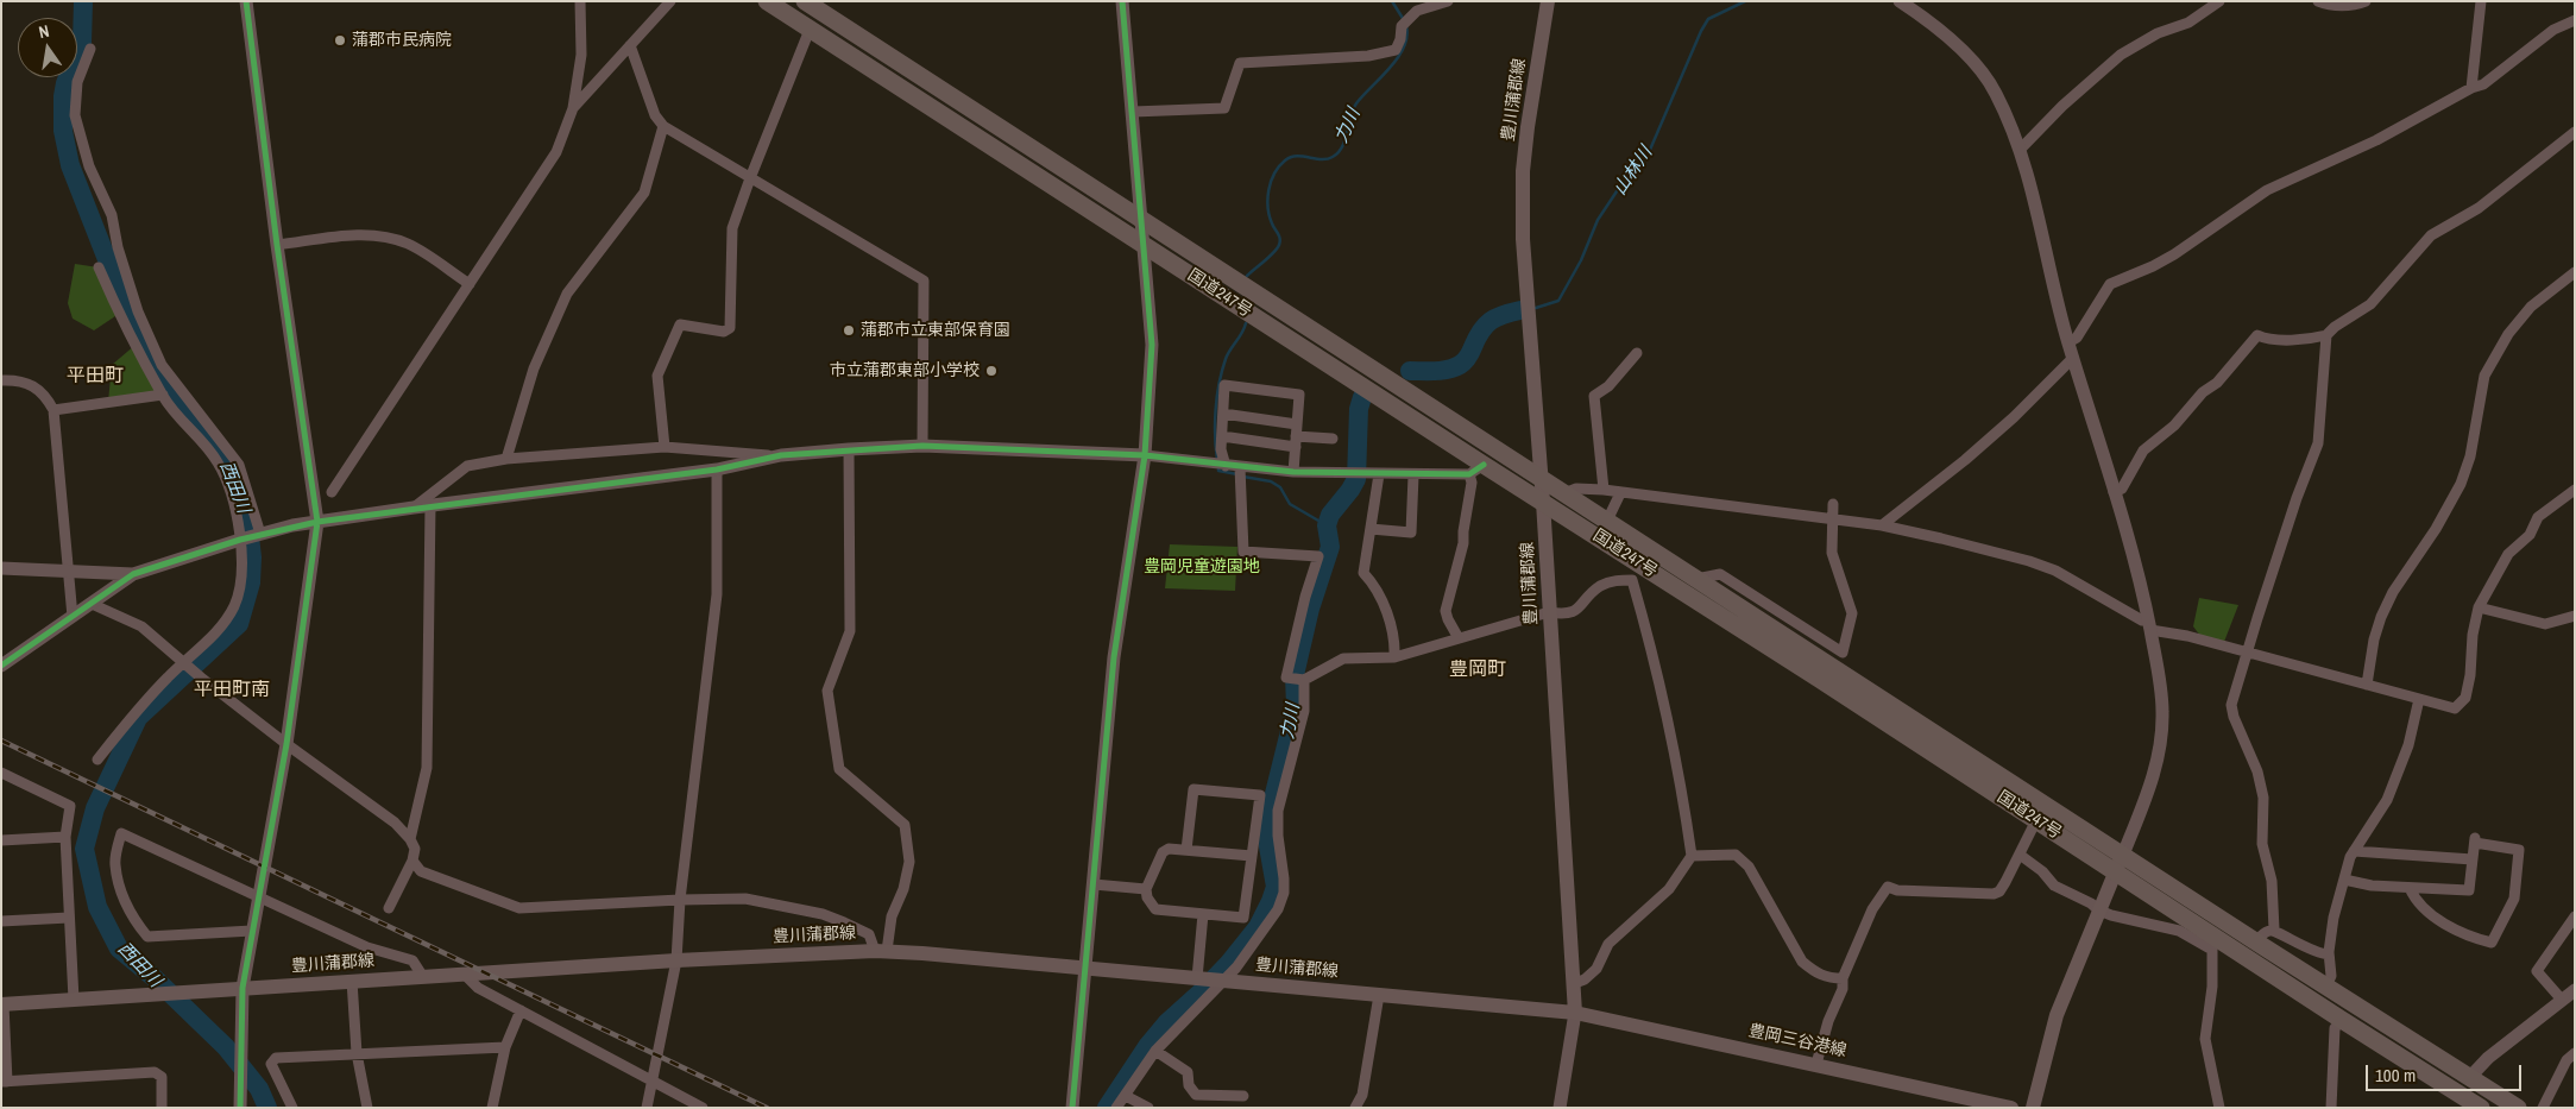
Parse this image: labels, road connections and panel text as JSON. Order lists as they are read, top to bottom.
{
  "streets": {
    "highway": ["国道247号"],
    "main road": ["豊川蒲郡線", "豊岡三谷港線"]
  },
  "crossings": [
    ["豊川蒲郡線", "国道247号"],
    ["豊川蒲郡線", "豊岡三谷港線"]
  ],
  "districts": ["平田町", "豊岡町", "平田町南"],
  "water": ["力川", "山林川", "西田川"],
  "parks": ["豊岡児童遊園地"],
  "places": ["蒲郡市民病院", "蒲郡市立東部保育園", "市立蒲郡東部小学校"],
  "scale_bar": "100 m",
  "north": "top"
}
